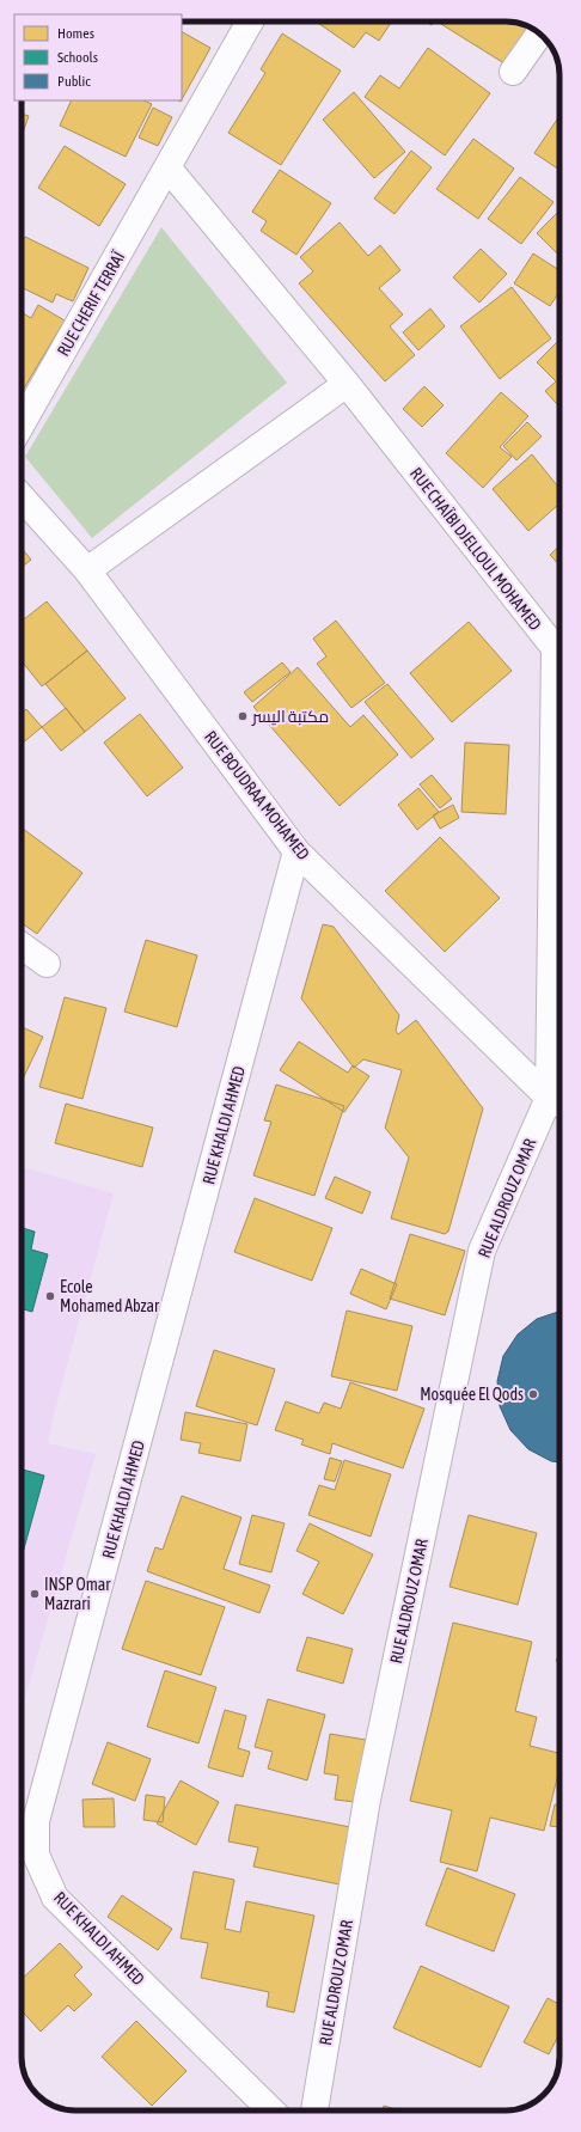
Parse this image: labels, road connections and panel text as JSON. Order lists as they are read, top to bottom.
{
  "streets": {
    "street": [
      "RUE CHERIF TERRAÏ",
      "RUE CHAÏBI DJELLOUL MOHAMED",
      "RUE BOUDRAA MOHAMED",
      "RUE KHALDI AHMED",
      "RUE ALDROUZ OMAR"
    ]
  },
  "crossings": [
    ["RUE CHERIF TERRAÏ", "RUE CHAÏBI DJELLOUL MOHAMED"],
    ["RUE CHAÏBI DJELLOUL MOHAMED", "RUE BOUDRAA MOHAMED"],
    ["RUE CHAÏBI DJELLOUL MOHAMED", "RUE ALDROUZ OMAR"],
    ["RUE BOUDRAA MOHAMED", "RUE KHALDI AHMED"],
    ["RUE BOUDRAA MOHAMED", "RUE ALDROUZ OMAR"]
  ],
  "places": [
    "مكتبة اليسر",
    "Ecole Mohamed Abzar",
    "Mosquée El Qods",
    "INSP Omar Mazrari"
  ],
  "legend": ["Homes", "Schools", "Public"]
}
